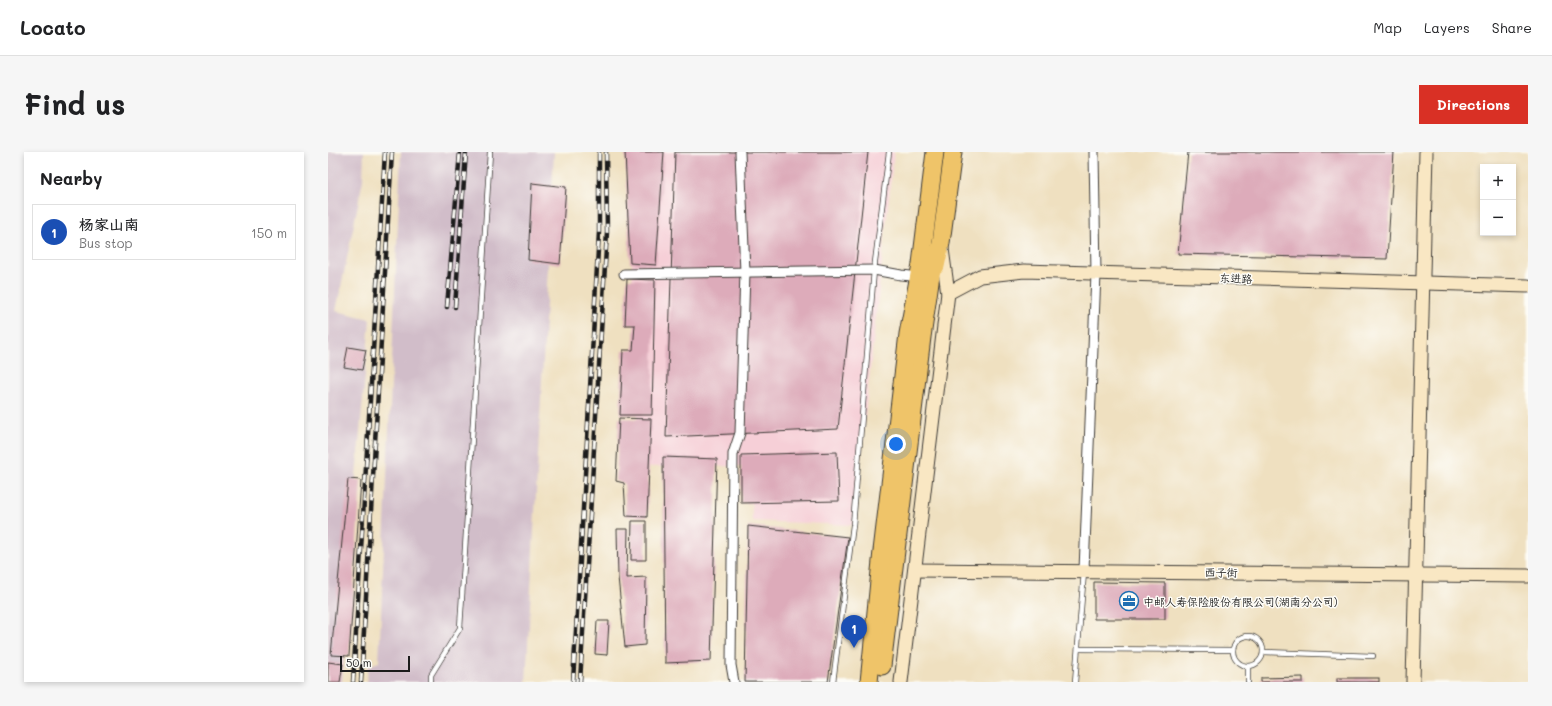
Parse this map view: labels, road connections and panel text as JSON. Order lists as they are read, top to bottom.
{
  "streets": {
    "street": ["东进路", "西子街"]
  },
  "places": {
    "office": ["中邮人寿保险股份有限公司(湖南分公司)"]
  },
  "scale_bar": "50 m",
  "page": {
    "header": "Locato",
    "nav": ["Map", "Layers", "Share"],
    "buttons": "Directions",
    "title": "Find us",
    "heading": "Nearby",
    "map_buttons": ["+", "−"],
    "list": [
      {
        "mark": "1",
        "name": "杨家山南",
        "note": "Bus stop",
        "value": "150 m"
      }
    ],
    "pins": "1",
    "scale": "50 m"
  }
}
